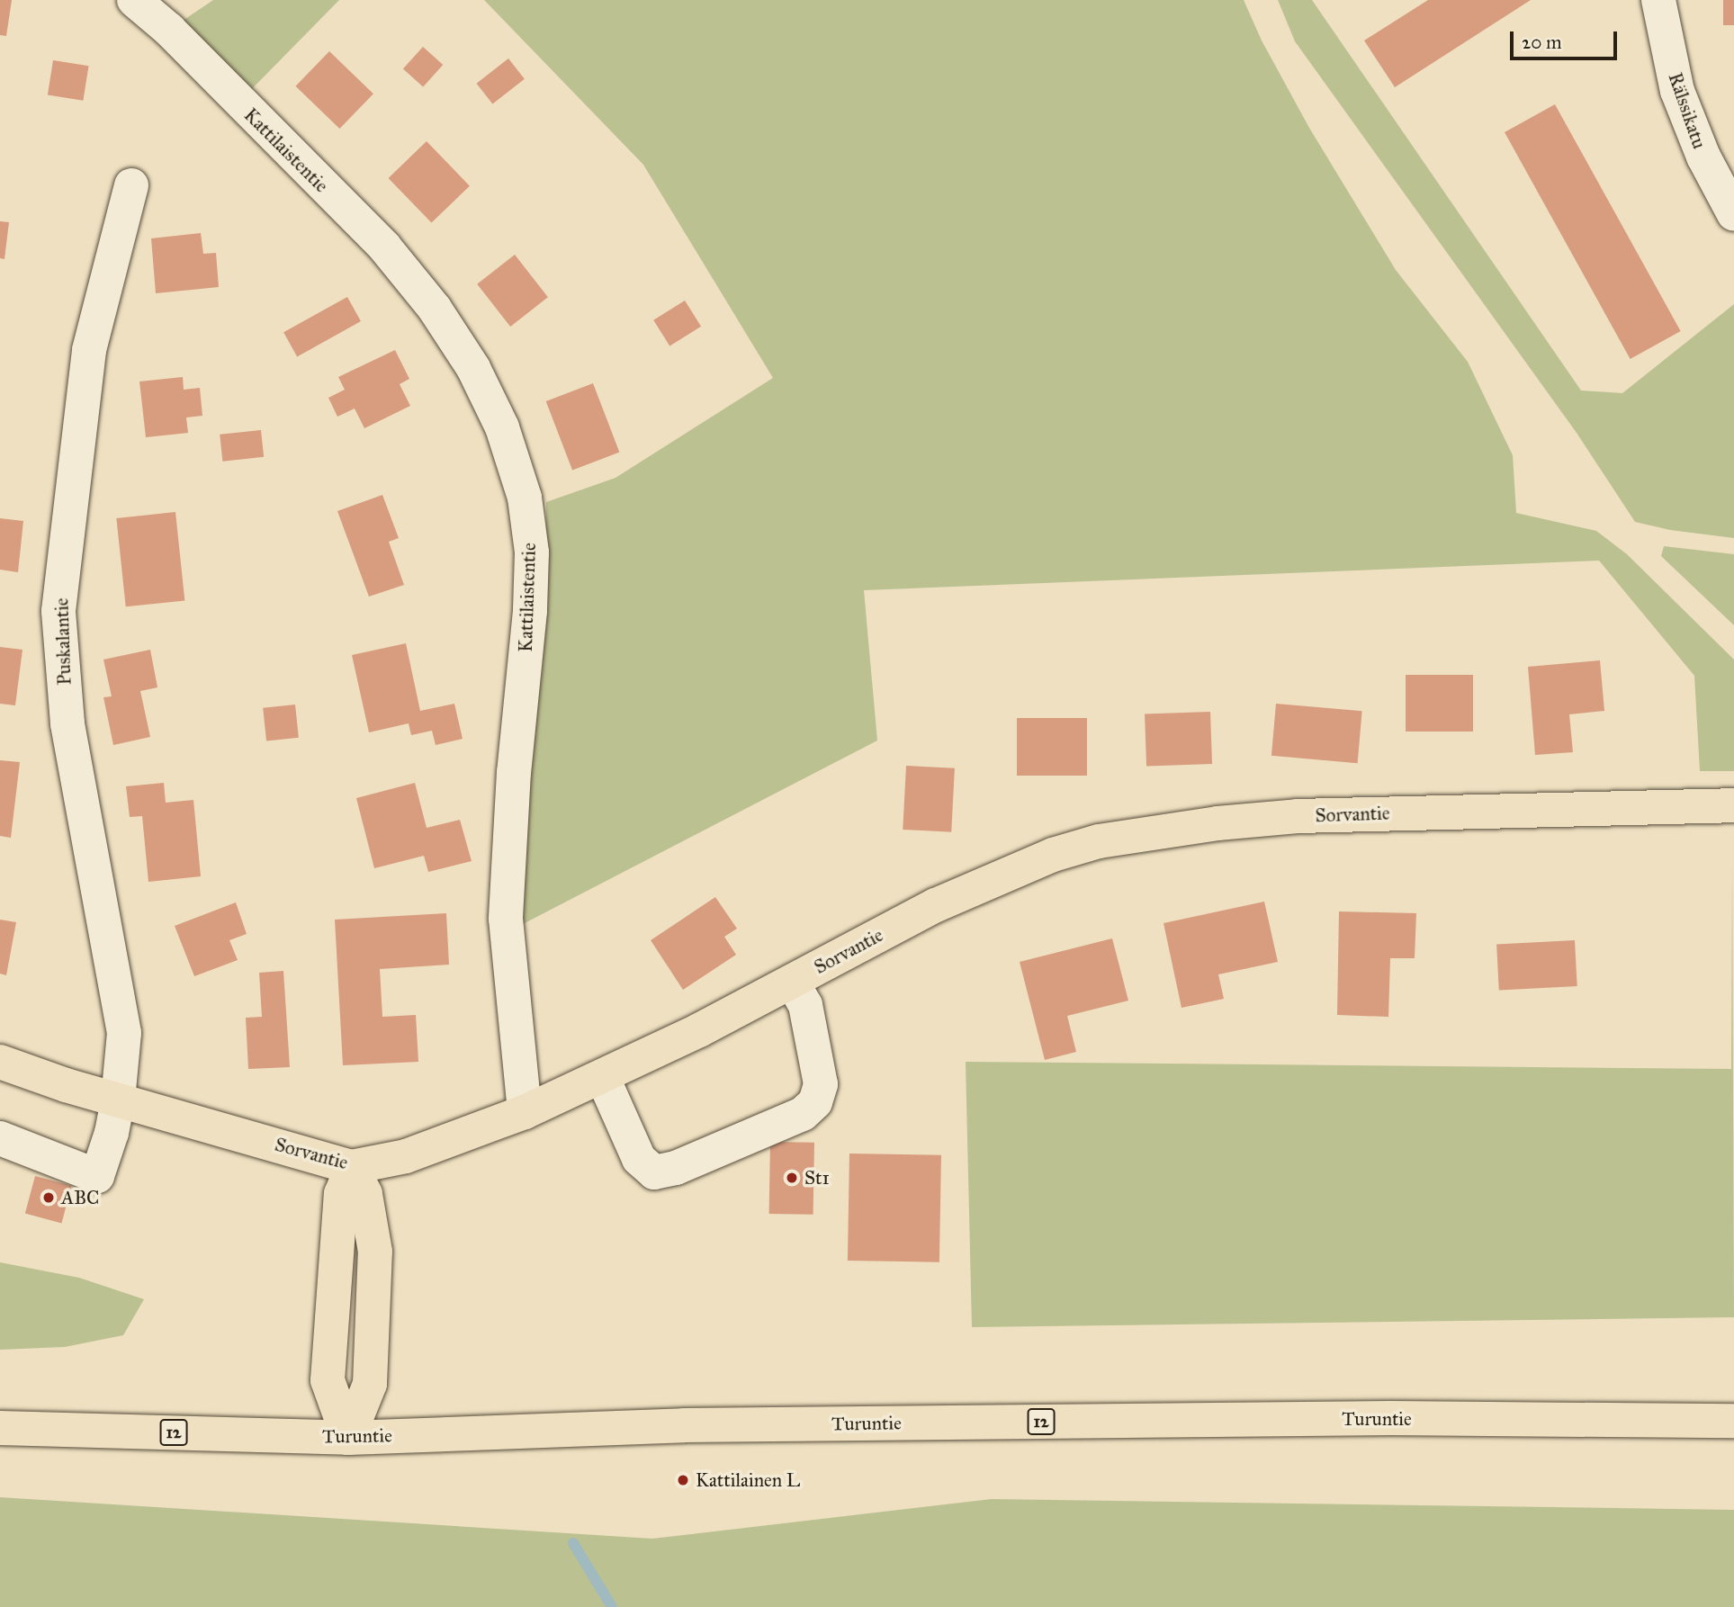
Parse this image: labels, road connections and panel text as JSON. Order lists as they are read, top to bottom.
{
  "streets": {
    "main road": ["Sorvantie", "Turuntie", "12"],
    "street": ["Rälssikatu", "Kattilaistentie", "Puskalantie"]
  },
  "crossings": [
    ["Kattilaistentie", "Sorvantie"],
    ["Puskalantie", "Sorvantie"]
  ],
  "places": ["St1", "ABC", "Kattilainen L"],
  "scale_bar": "20 m"
}
